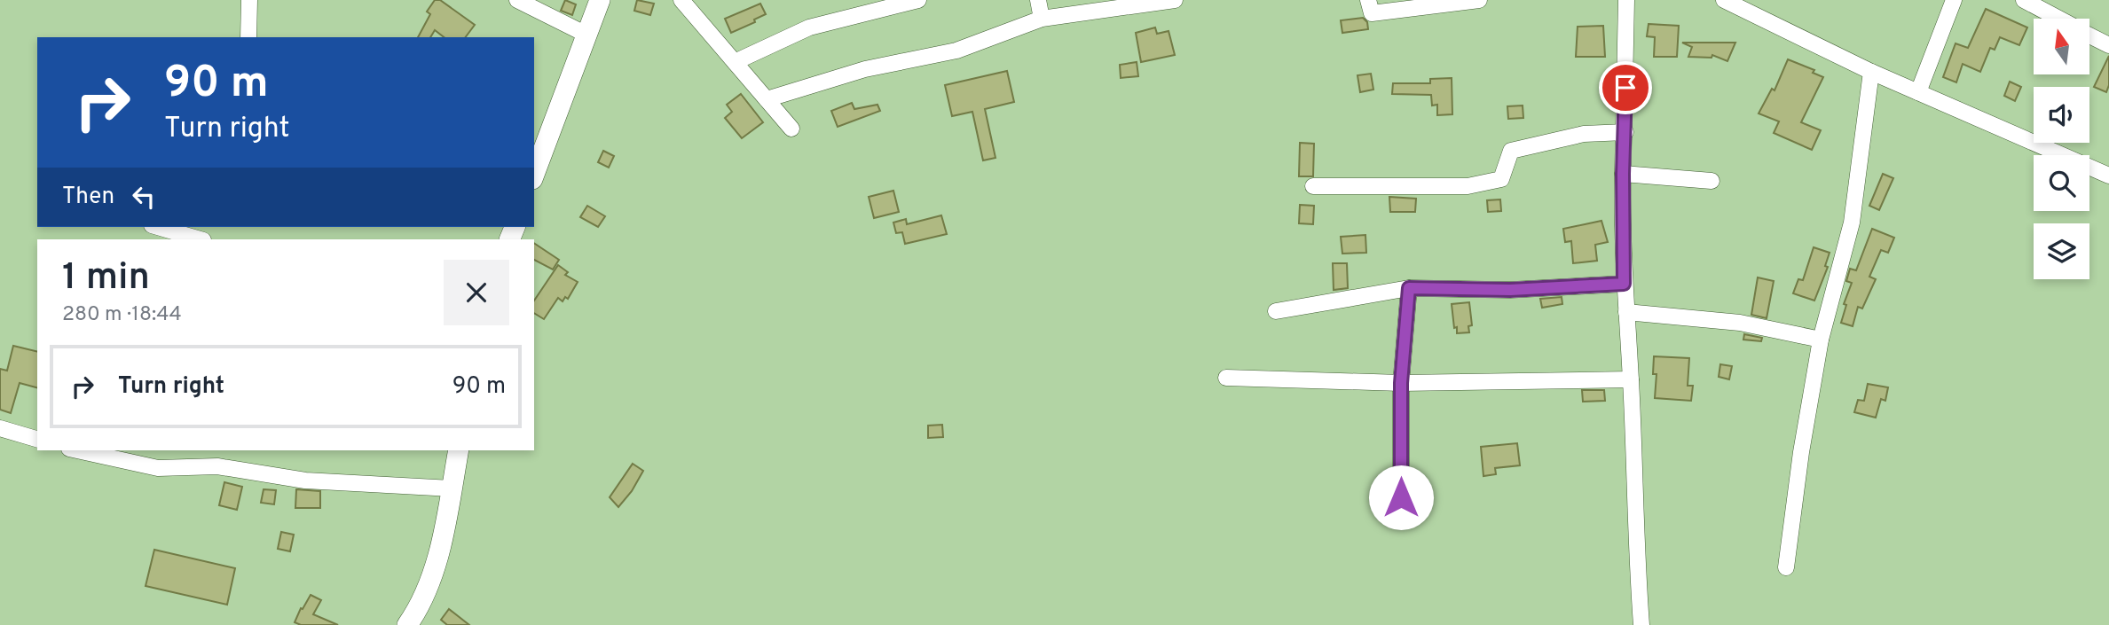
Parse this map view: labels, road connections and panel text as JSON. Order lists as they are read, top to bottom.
{
  "north": "top",
  "page": {
    "turn": ["90 m", "Turn right"],
    "then": "Then",
    "heading": ["1 min", "280 m · 18:44"],
    "list": [
      {
        "name": "Turn right",
        "value": "90 m"
      }
    ]
  }
}
